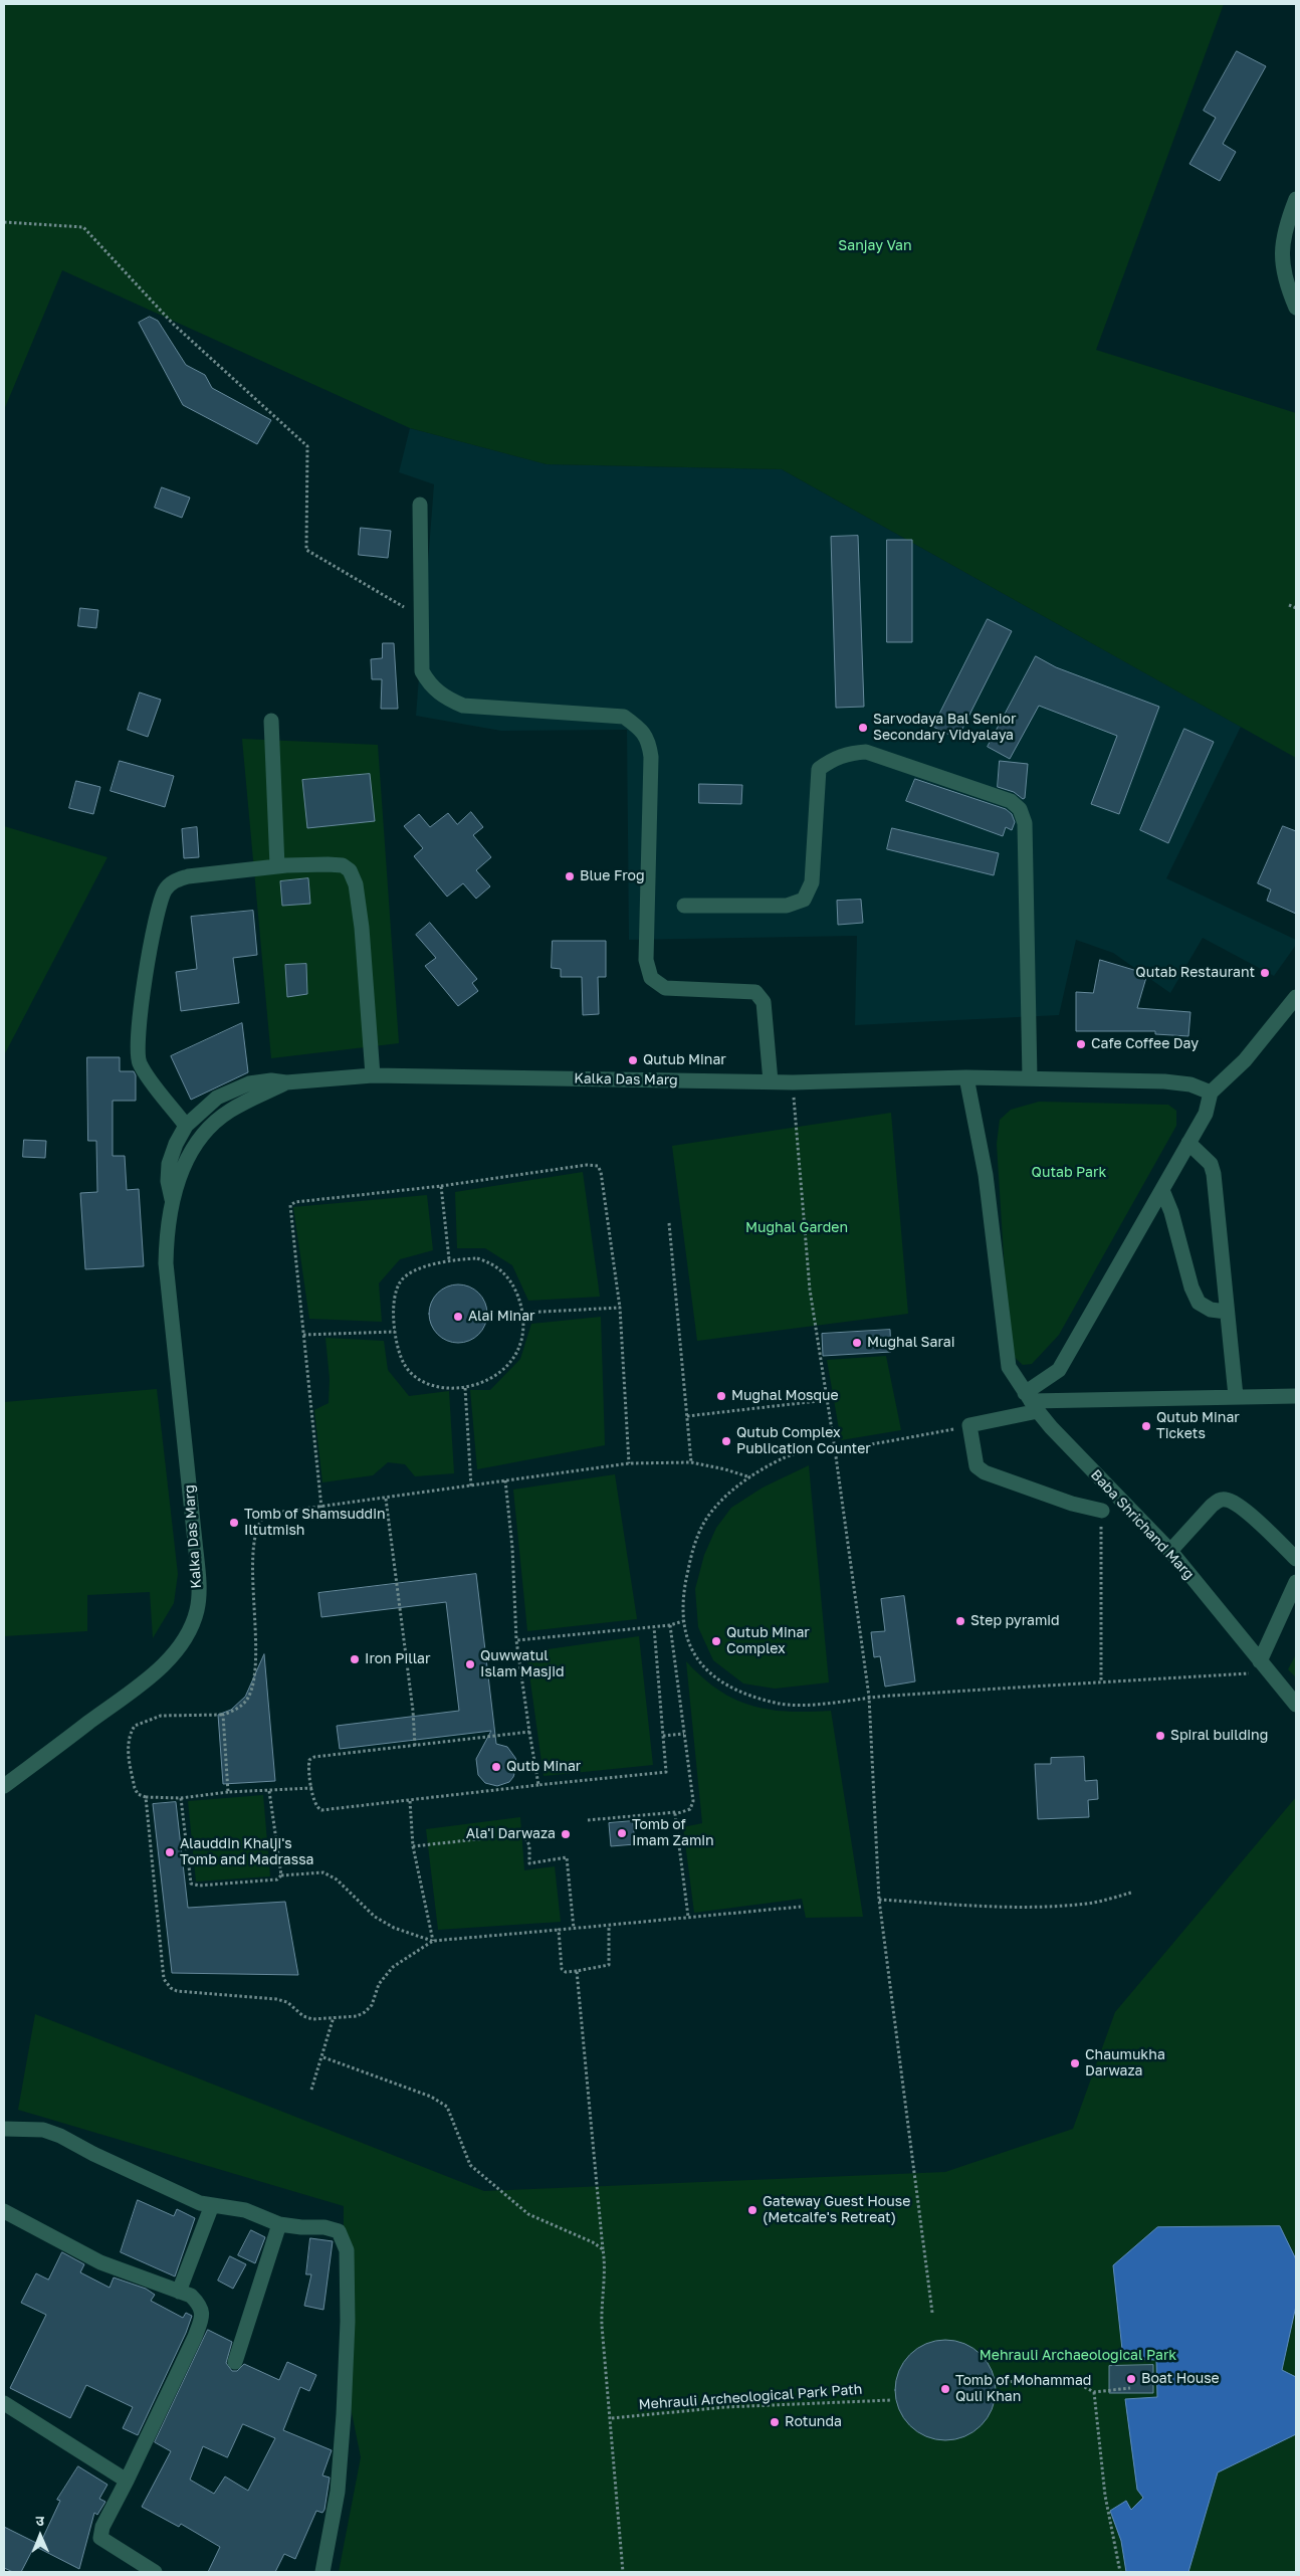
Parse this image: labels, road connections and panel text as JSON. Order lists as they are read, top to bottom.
{
  "streets": {
    "street": ["Kalka Das Marg", "Baba Shrichand Marg"],
    "path": ["Mehrauli Archeological Park Path"]
  },
  "crossings": [
    ["Kalka Das Marg", "Baba Shrichand Marg"]
  ],
  "parks": [
    "Sanjay Van",
    "Qutab Park",
    "Mughal Garden",
    "Mehrauli Archaeological Park"
  ],
  "places": [
    "Sarvodaya Bal Senior Secondary Vidyalaya",
    "Blue Frog",
    "Qutab Restaurant",
    "Cafe Coffee Day",
    "Qutub Minar",
    "Alai Minar",
    "Mughal Sarai",
    "Mughal Mosque",
    "Qutub Minar Tickets",
    "Qutub Complex Publication Counter",
    "Tomb of Shamsuddin Iltutmish",
    "Step pyramid",
    "Qutub Minar Complex",
    "Iron Pillar",
    "Quwwatul Islam Masjid",
    "Spiral building",
    "Qutb Minar",
    "Tomb of Imam Zamin",
    "Ala'i Darwaza",
    "Alauddin Khalji's Tomb and Madrassa",
    "Chaumukha Darwaza",
    "Gateway Guest House (Metcalfe's Retreat)",
    "Boat House",
    "Tomb of Mohammad Quli Khan",
    "Rotunda"
  ],
  "north": "top"
}
